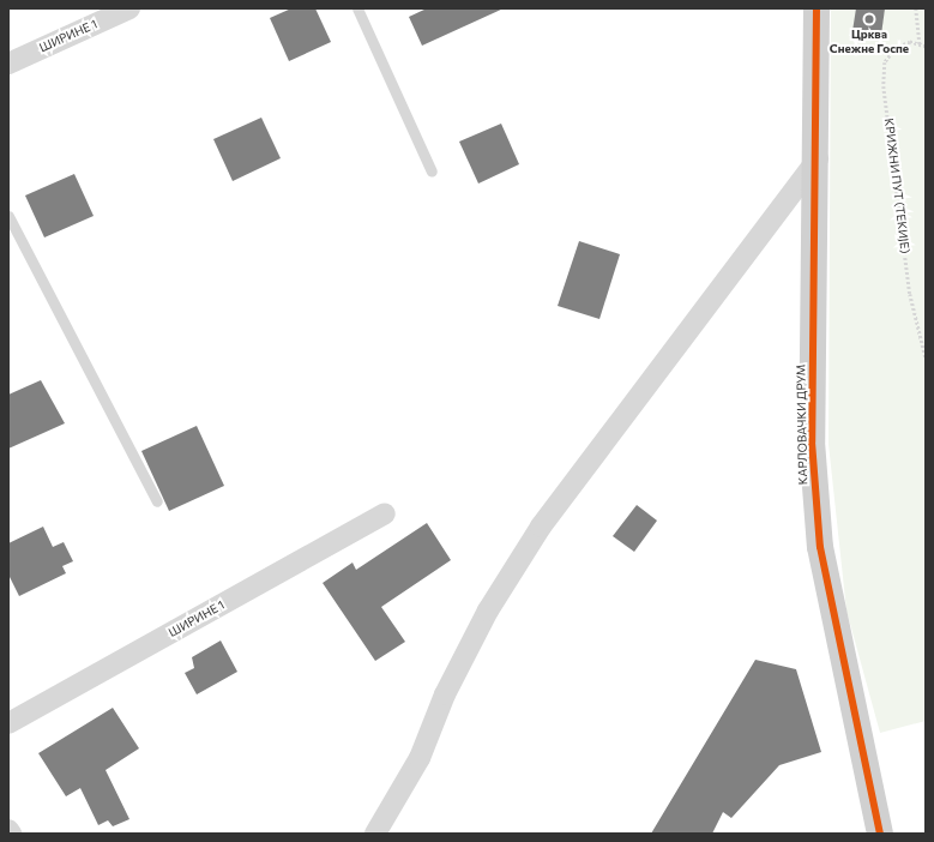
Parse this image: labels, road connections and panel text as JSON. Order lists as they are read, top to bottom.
{
  "streets": {
    "main road": ["КАРЛОВАЧКИ ДРУМ"],
    "street": ["ШИРИНЕ 1"],
    "path": ["КРИЖНИ ПУТ (ТЕКИЈЕ)"]
  },
  "places": ["Црква Снежне Госпе"]
}
